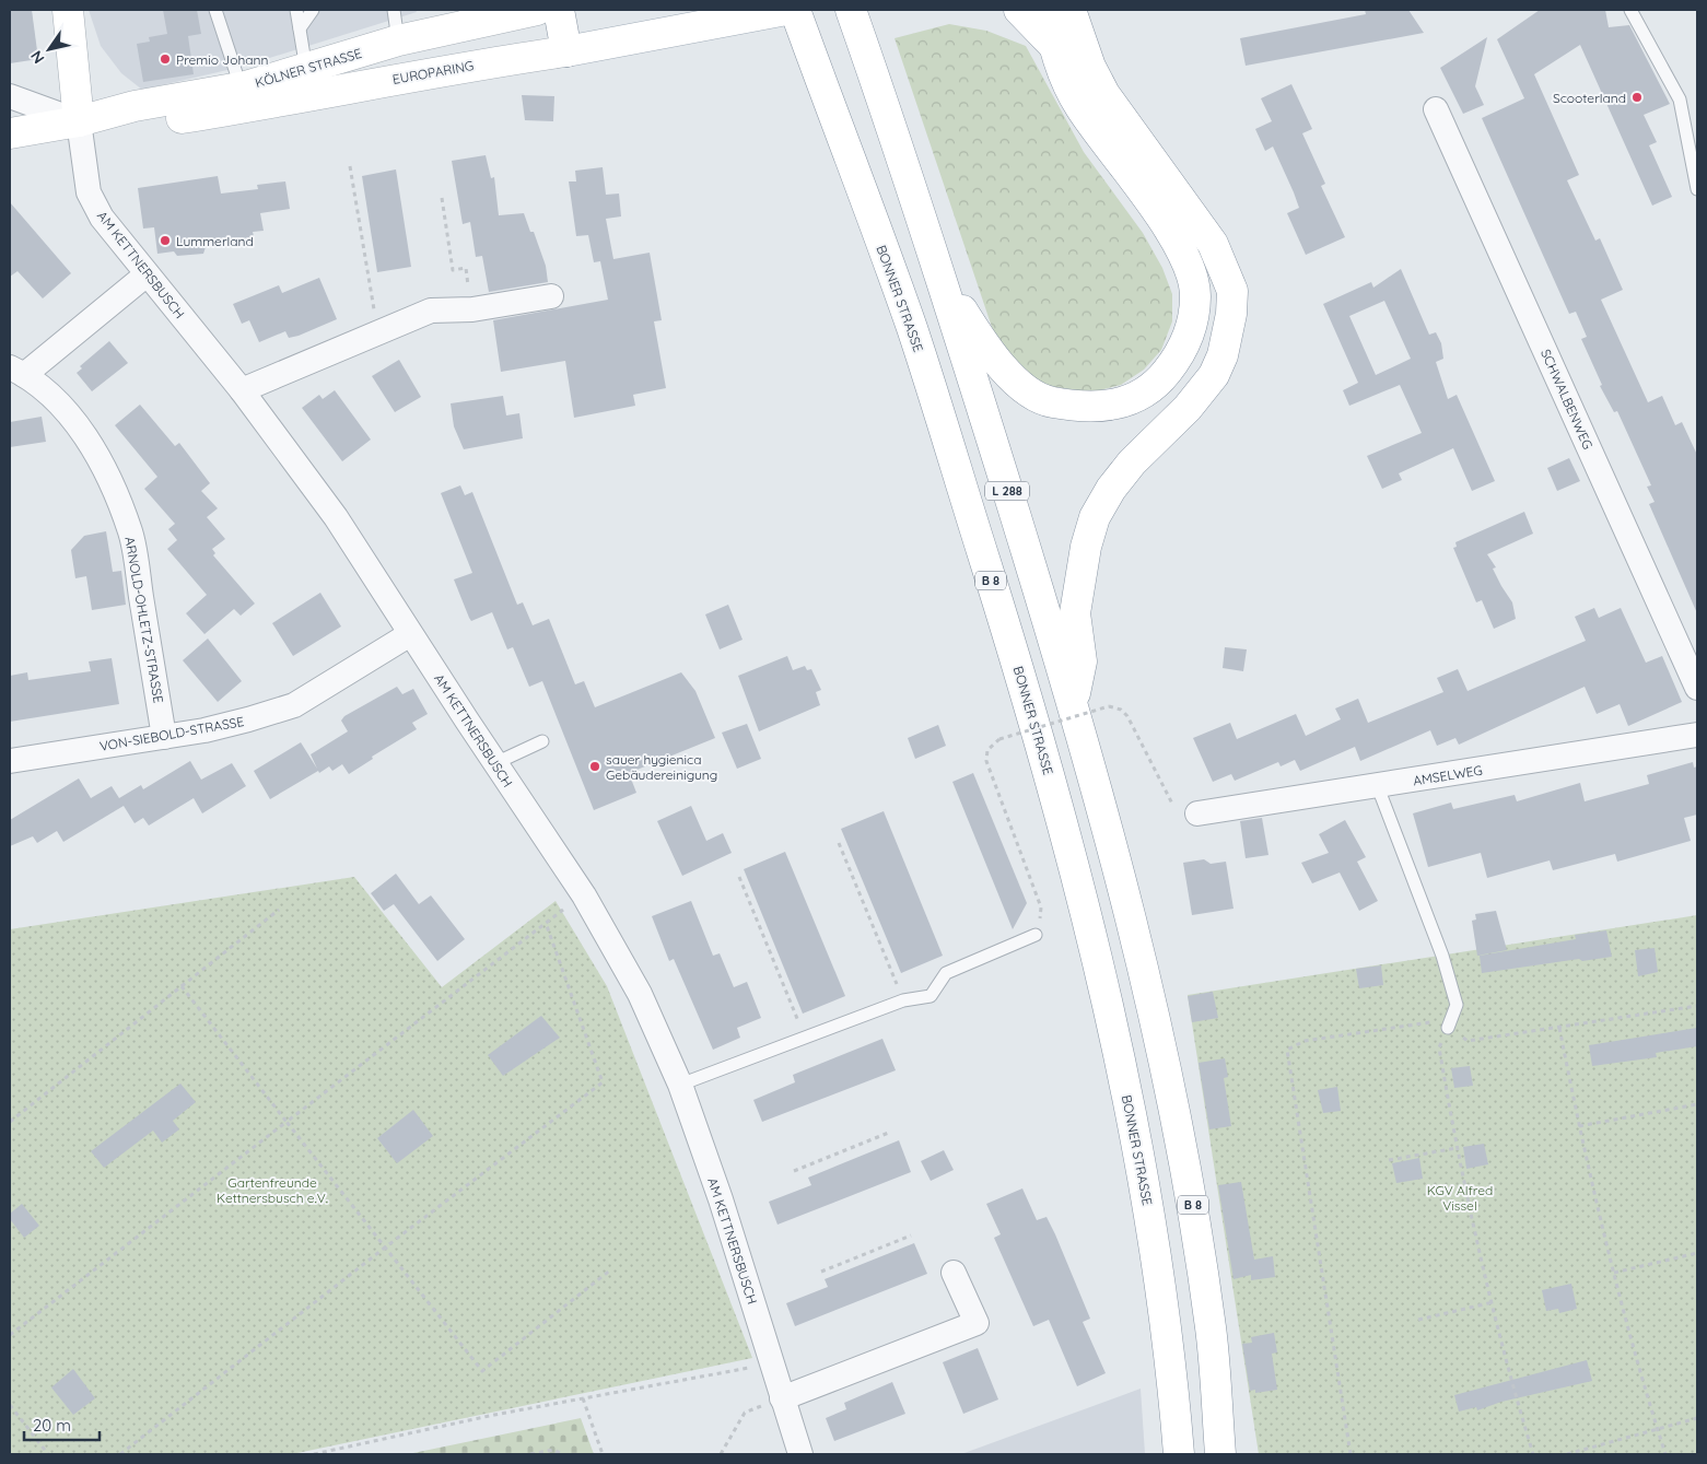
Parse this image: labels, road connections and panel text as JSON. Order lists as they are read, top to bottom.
{
  "streets": {
    "main road": [
      "KÖLNER STRASSE",
      "EUROPARING",
      "BONNER STRASSE",
      "L 288",
      "B 8"
    ],
    "street": [
      "AM KETTNERSBUSCH",
      "SCHWALBENWEG",
      "ARNOLD-OHLETZ-STRASSE",
      "VON-SIEBOLD-STRASSE",
      "AMSELWEG"
    ]
  },
  "crossings": [
    ["KÖLNER STRASSE", "EUROPARING"],
    ["KÖLNER STRASSE", "AM KETTNERSBUSCH"],
    ["EUROPARING", "AM KETTNERSBUSCH"],
    ["AM KETTNERSBUSCH", "ARNOLD-OHLETZ-STRASSE"],
    ["AM KETTNERSBUSCH", "VON-SIEBOLD-STRASSE"],
    ["L 288", "B 8"],
    ["ARNOLD-OHLETZ-STRASSE", "VON-SIEBOLD-STRASSE"]
  ],
  "parks": ["Gartenfreunde Kettnersbusch e.V.", "KGV Alfred Vissel"],
  "places": [
    "Premio Johann",
    "Scooterland",
    "Lummerland",
    "sauer hygienica Gebäudereinigung"
  ],
  "scale_bar": "20 m",
  "north": "bottom left"
}
